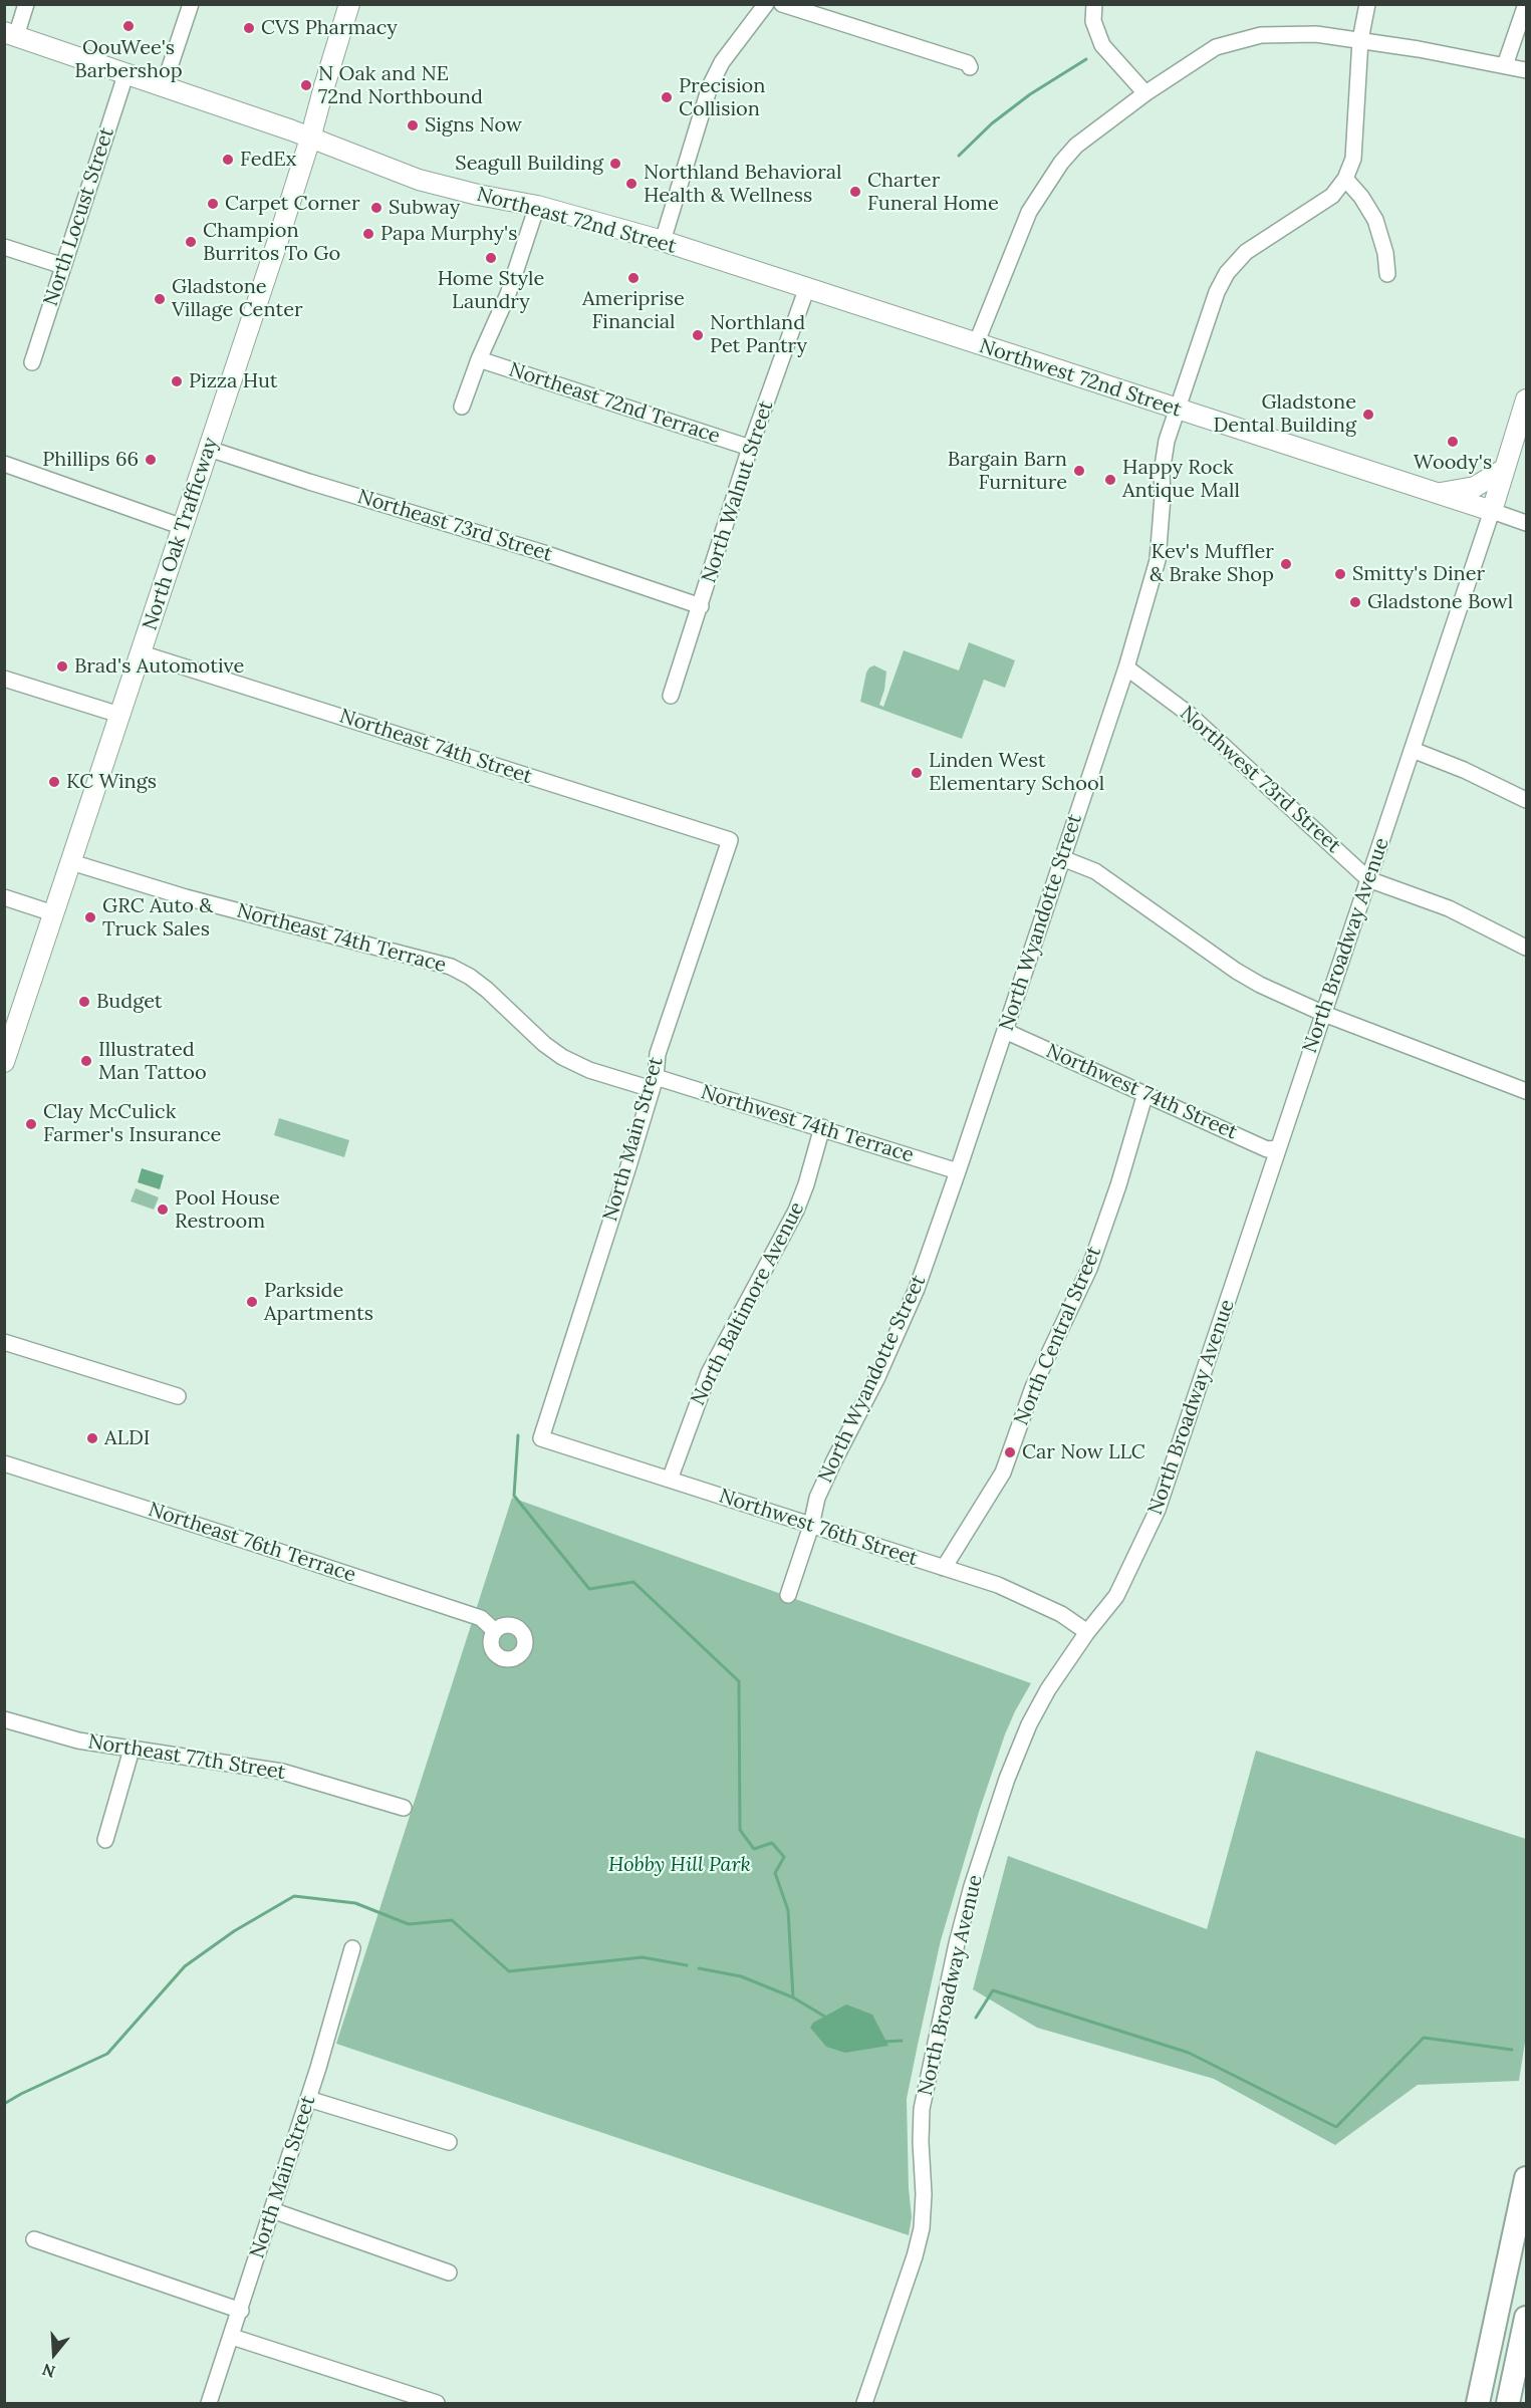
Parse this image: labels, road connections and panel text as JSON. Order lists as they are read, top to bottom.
{
  "streets": {
    "main road": [
      "Northeast 72nd Street",
      "Northwest 72nd Street",
      "North Oak Trafficway",
      "North Broadway Avenue"
    ],
    "street": [
      "North Locust Street",
      "Northeast 72nd Terrace",
      "North Walnut Street",
      "Northeast 73rd Street",
      "Northeast 74th Street",
      "Northwest 73rd Street",
      "North Wyandotte Street",
      "Northeast 74th Terrace",
      "Northwest 74th Street",
      "Northwest 74th Terrace",
      "North Main Street",
      "North Baltimore Avenue",
      "North Central Street",
      "Northwest 76th Street",
      "Northeast 76th Terrace",
      "Northeast 77th Street"
    ]
  },
  "crossings": [
    ["North Locust Street", "Northeast 72nd Street"],
    ["Northeast 72nd Street", "Northwest 72nd Street"],
    ["Northeast 72nd Street", "North Walnut Street"],
    ["Northeast 72nd Street", "North Oak Trafficway"],
    ["Northwest 72nd Street", "North Wyandotte Street"],
    ["Northwest 72nd Street", "North Broadway Avenue"],
    ["Northeast 72nd Terrace", "North Walnut Street"],
    ["North Walnut Street", "Northeast 73rd Street"],
    ["Northeast 73rd Street", "North Oak Trafficway"],
    ["North Oak Trafficway", "Northeast 74th Street"],
    ["North Oak Trafficway", "Northeast 74th Terrace"],
    ["Northeast 74th Street", "North Main Street"],
    ["Northwest 73rd Street", "North Wyandotte Street"],
    ["Northwest 73rd Street", "North Broadway Avenue"],
    ["North Wyandotte Street", "Northwest 74th Street"],
    ["North Wyandotte Street", "Northwest 74th Terrace"],
    ["North Wyandotte Street", "Northwest 76th Street"],
    ["Northeast 74th Terrace", "Northwest 74th Terrace"],
    ["Northeast 74th Terrace", "North Main Street"],
    ["North Broadway Avenue", "Northwest 74th Street"],
    ["North Broadway Avenue", "Northwest 76th Street"],
    ["Northwest 74th Street", "North Central Street"],
    ["Northwest 74th Terrace", "North Main Street"],
    ["Northwest 74th Terrace", "North Baltimore Avenue"],
    ["North Main Street", "Northwest 76th Street"],
    ["North Baltimore Avenue", "Northwest 76th Street"],
    ["North Central Street", "Northwest 76th Street"]
  ],
  "parks": ["Hobby Hill Park"],
  "places": [
    "OouWee's Barbershop",
    "CVS Pharmacy",
    "N Oak and NE 72nd Northbound",
    "Precision Collision",
    "Signs Now",
    "FedEx",
    "Seagull Building",
    "Northland Behavioral Health & Wellness",
    "Charter Funeral Home",
    "Carpet Corner",
    "Subway",
    "Papa Murphy's",
    "Champion Burritos To Go",
    "Home Style Laundry",
    "Ameriprise Financial",
    "Gladstone Village Center",
    "Northland Pet Pantry",
    "Pizza Hut",
    "Gladstone Dental Building",
    "Woody's",
    "Phillips 66",
    "Bargain Barn Furniture",
    "Happy Rock Antique Mall",
    "Kev's Muffler & Brake Shop",
    "Smitty's Diner",
    "Gladstone Bowl",
    "Brad's Automotive",
    "Linden West Elementary School",
    "KC Wings",
    "GRC Auto & Truck Sales",
    "Budget",
    "Illustrated Man Tattoo",
    "Clay McCulick Farmer's Insurance",
    "Pool House Restroom",
    "Parkside Apartments",
    "ALDI",
    "Car Now LLC"
  ],
  "north": "bottom"
}
